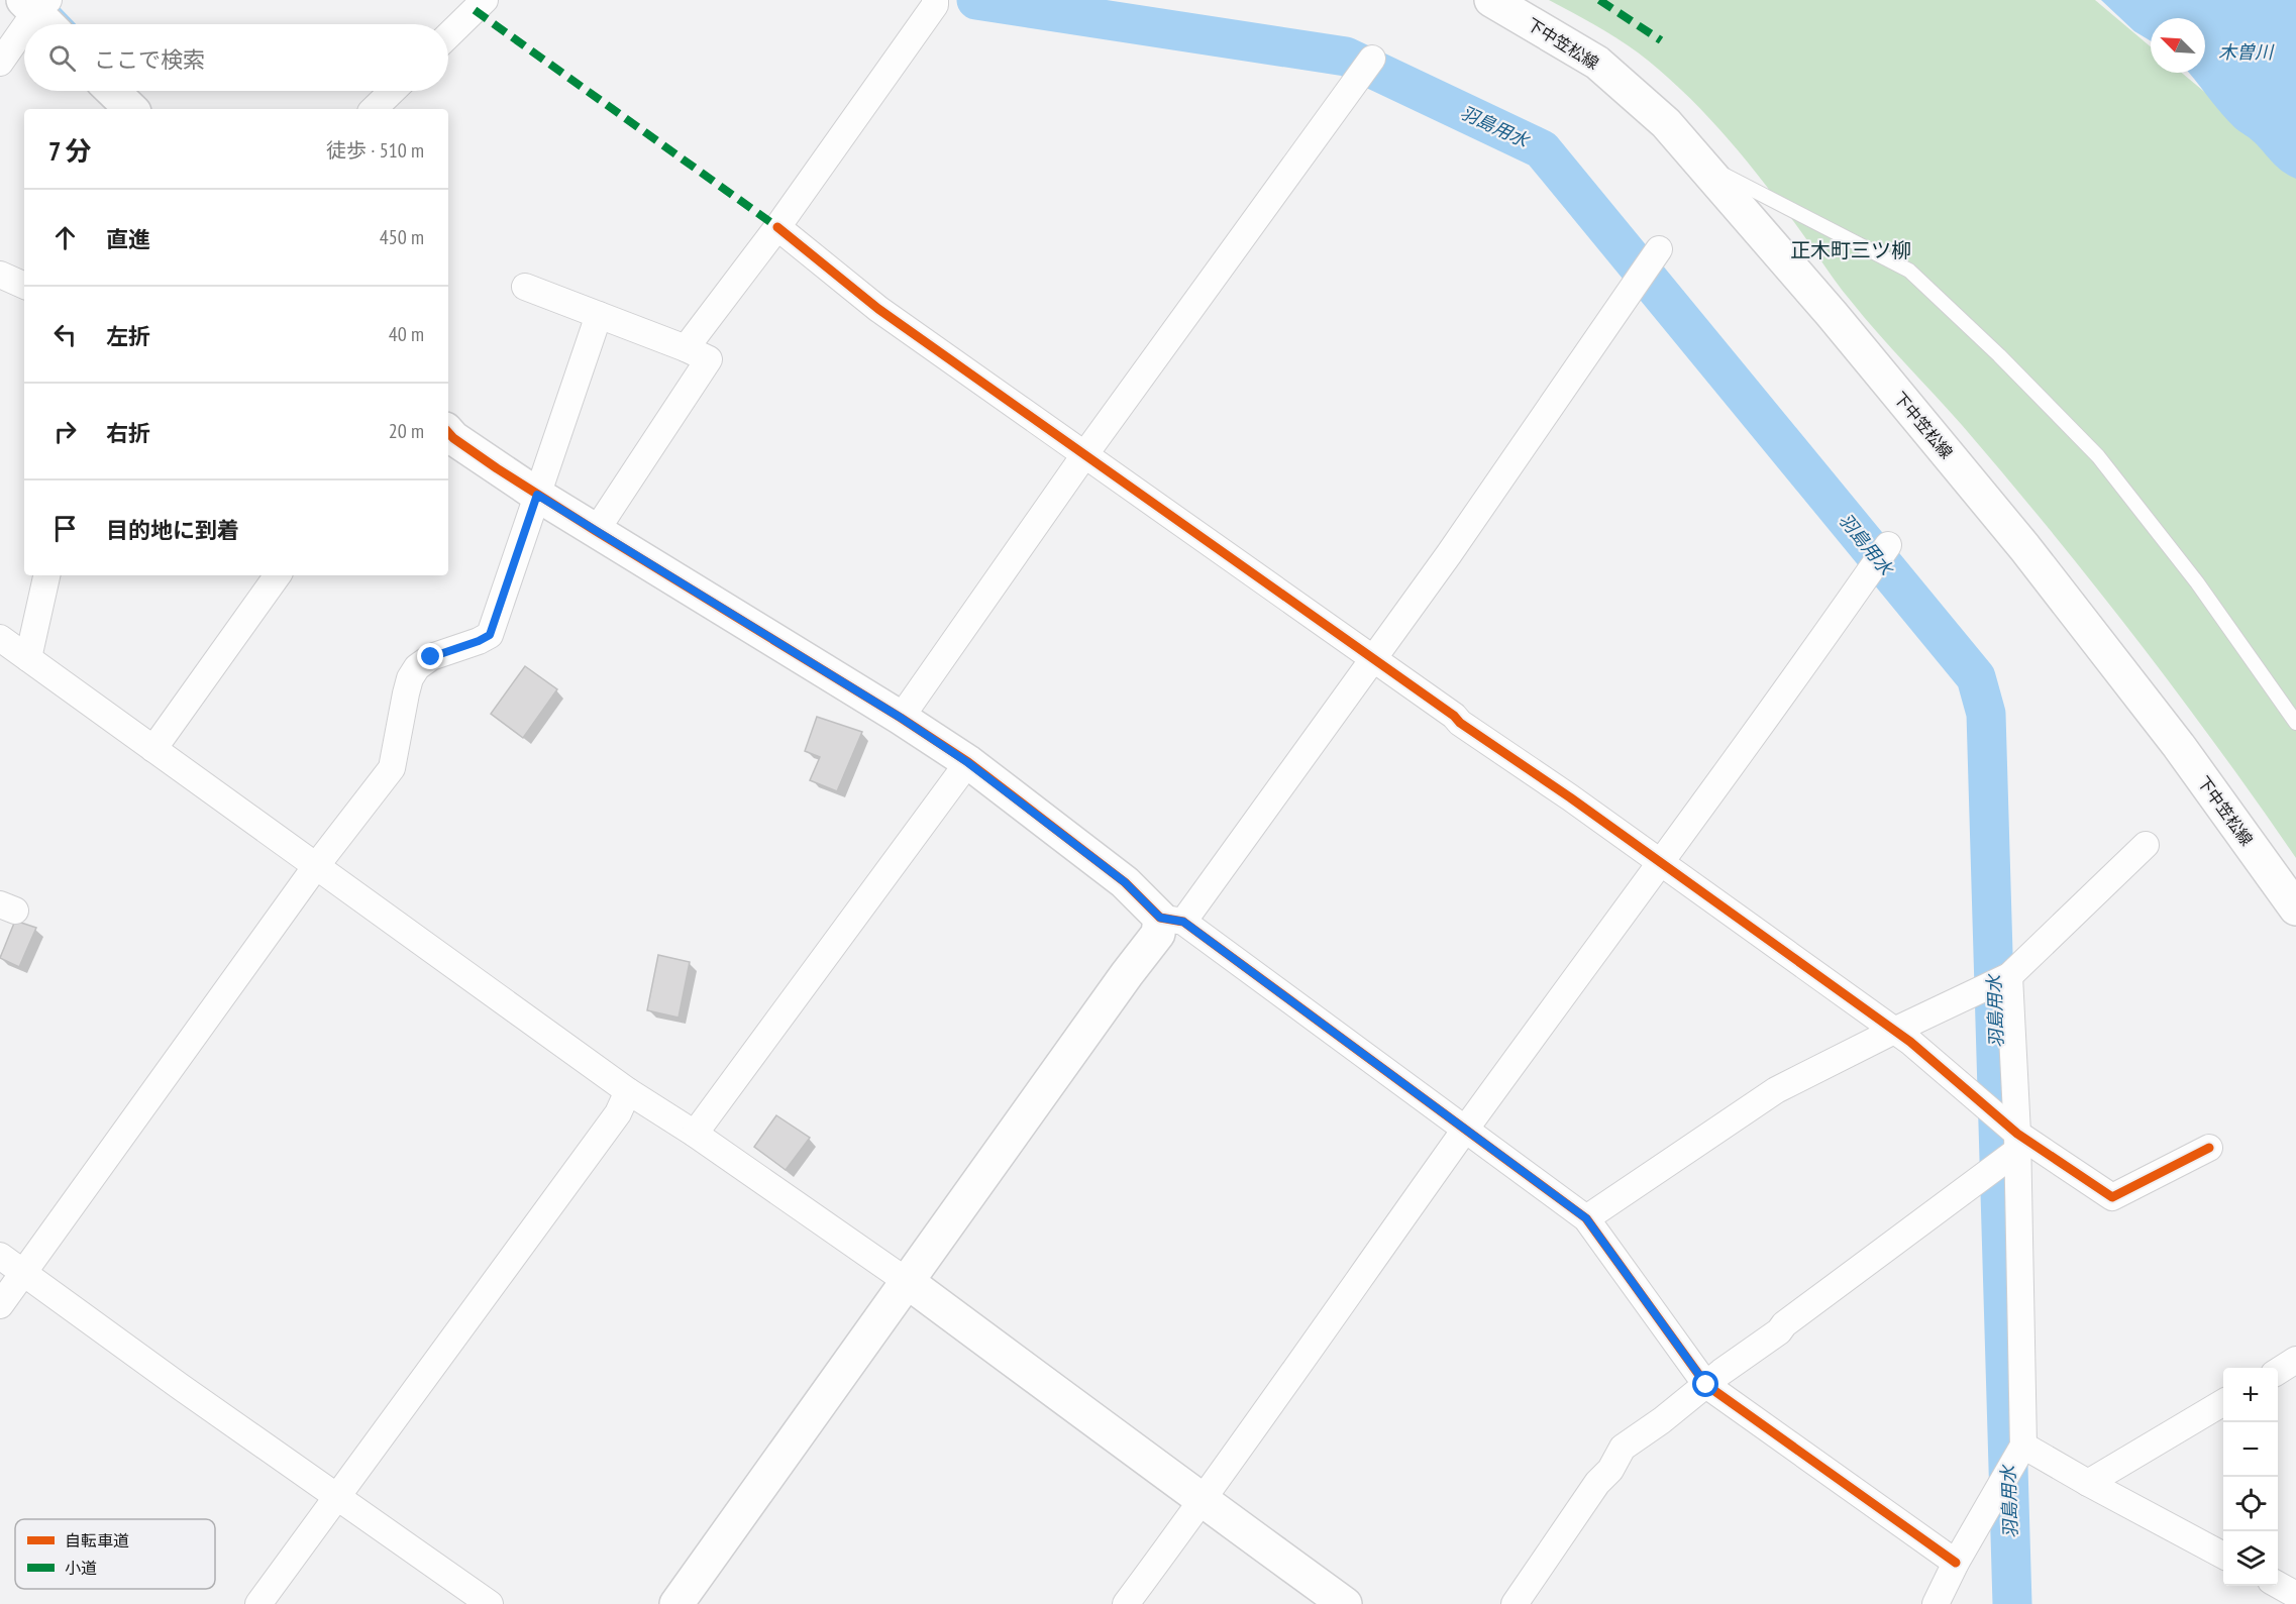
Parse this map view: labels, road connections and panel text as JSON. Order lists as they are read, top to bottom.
{
  "streets": {
    "street": ["下中笠松線"]
  },
  "districts": ["正木町三ツ柳"],
  "water": ["木曽川", "羽島用水"],
  "legend": ["自転車道", "小道"],
  "north": "top left",
  "page": {
    "search": "ここで検索",
    "heading": ["7 分", "徒歩 · 510 m"],
    "list": [
      ["直進", "450 m"],
      ["左折", "40 m"],
      ["右折", "20 m"],
      "目的地に到着"
    ],
    "map_buttons": ["+", "−"]
  }
}
